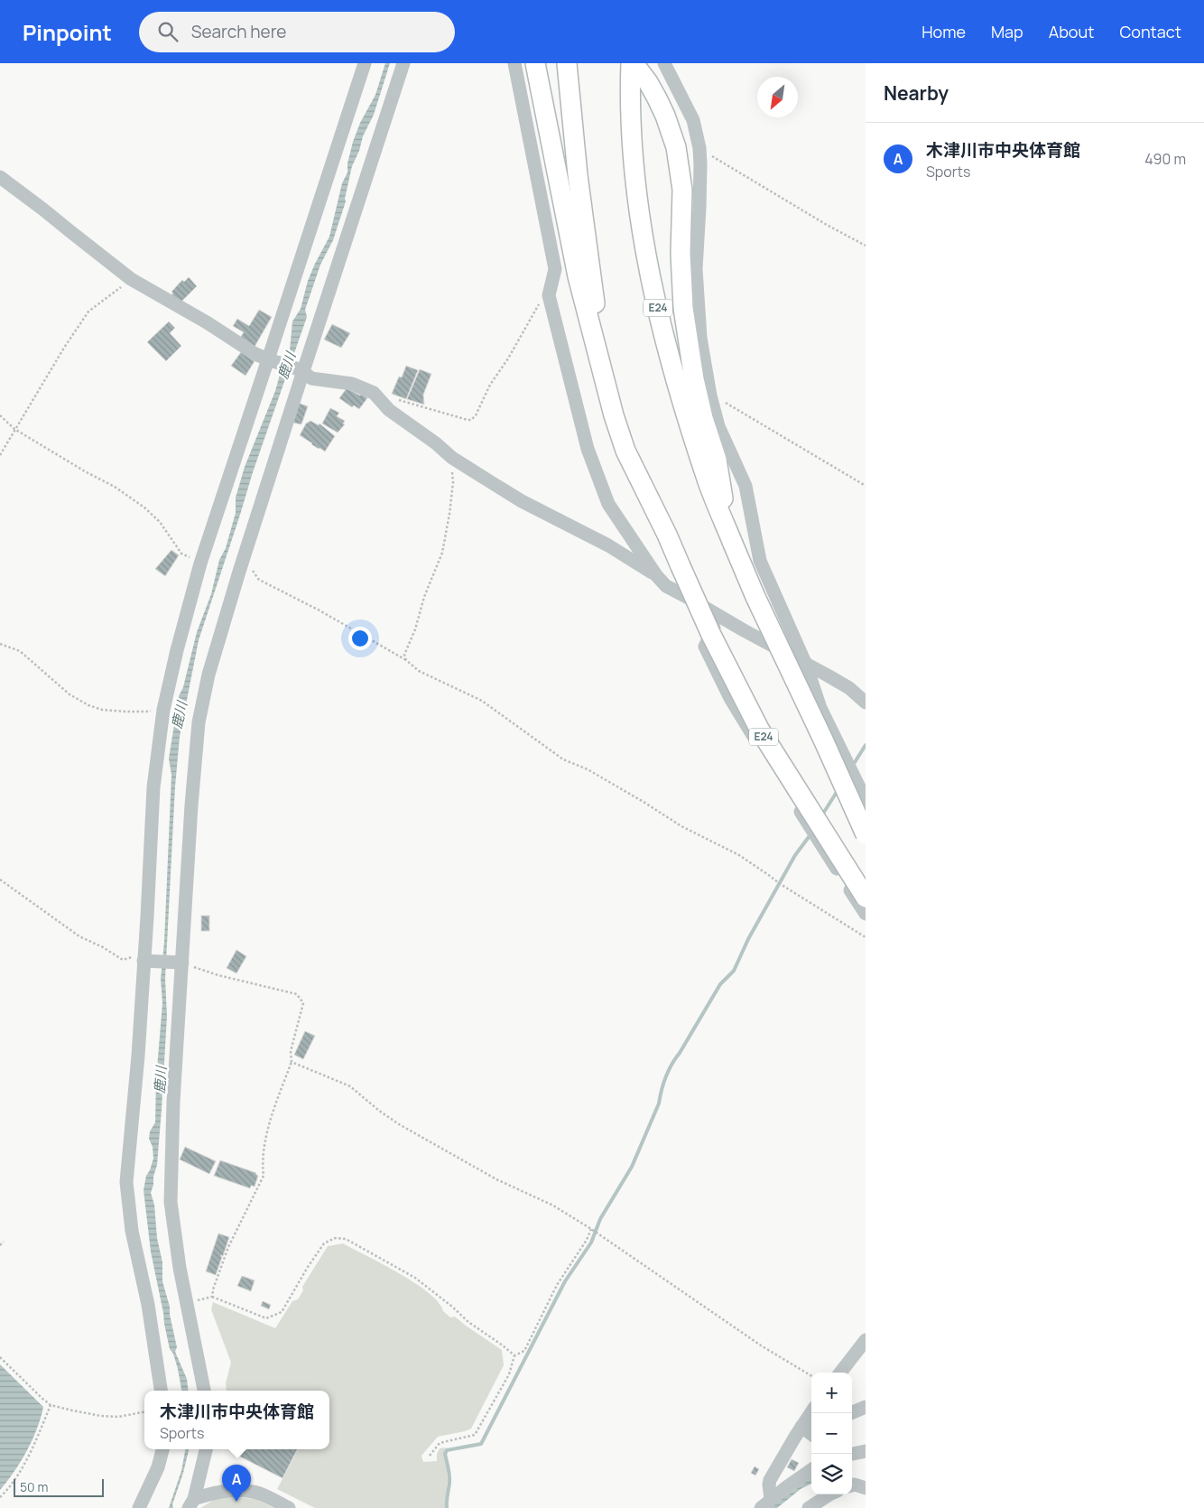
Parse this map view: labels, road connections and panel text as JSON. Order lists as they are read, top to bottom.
{
  "streets": {
    "highway": ["E24"]
  },
  "water": ["鹿川"],
  "scale_bar": "50 m",
  "north": "bottom left",
  "page": {
    "header": "Pinpoint",
    "search": "Search here",
    "nav": [
      "Home",
      "Map",
      "About",
      "Contact"
    ],
    "heading": "Nearby",
    "list": [
      {
        "mark": "A",
        "name": "木津川市中央体育館",
        "note": "Sports",
        "value": "490 m"
      }
    ],
    "map_buttons": ["+", "−"],
    "popup": ["木津川市中央体育館", "Sports"],
    "pins": "A",
    "scale": "50 m"
  }
}
